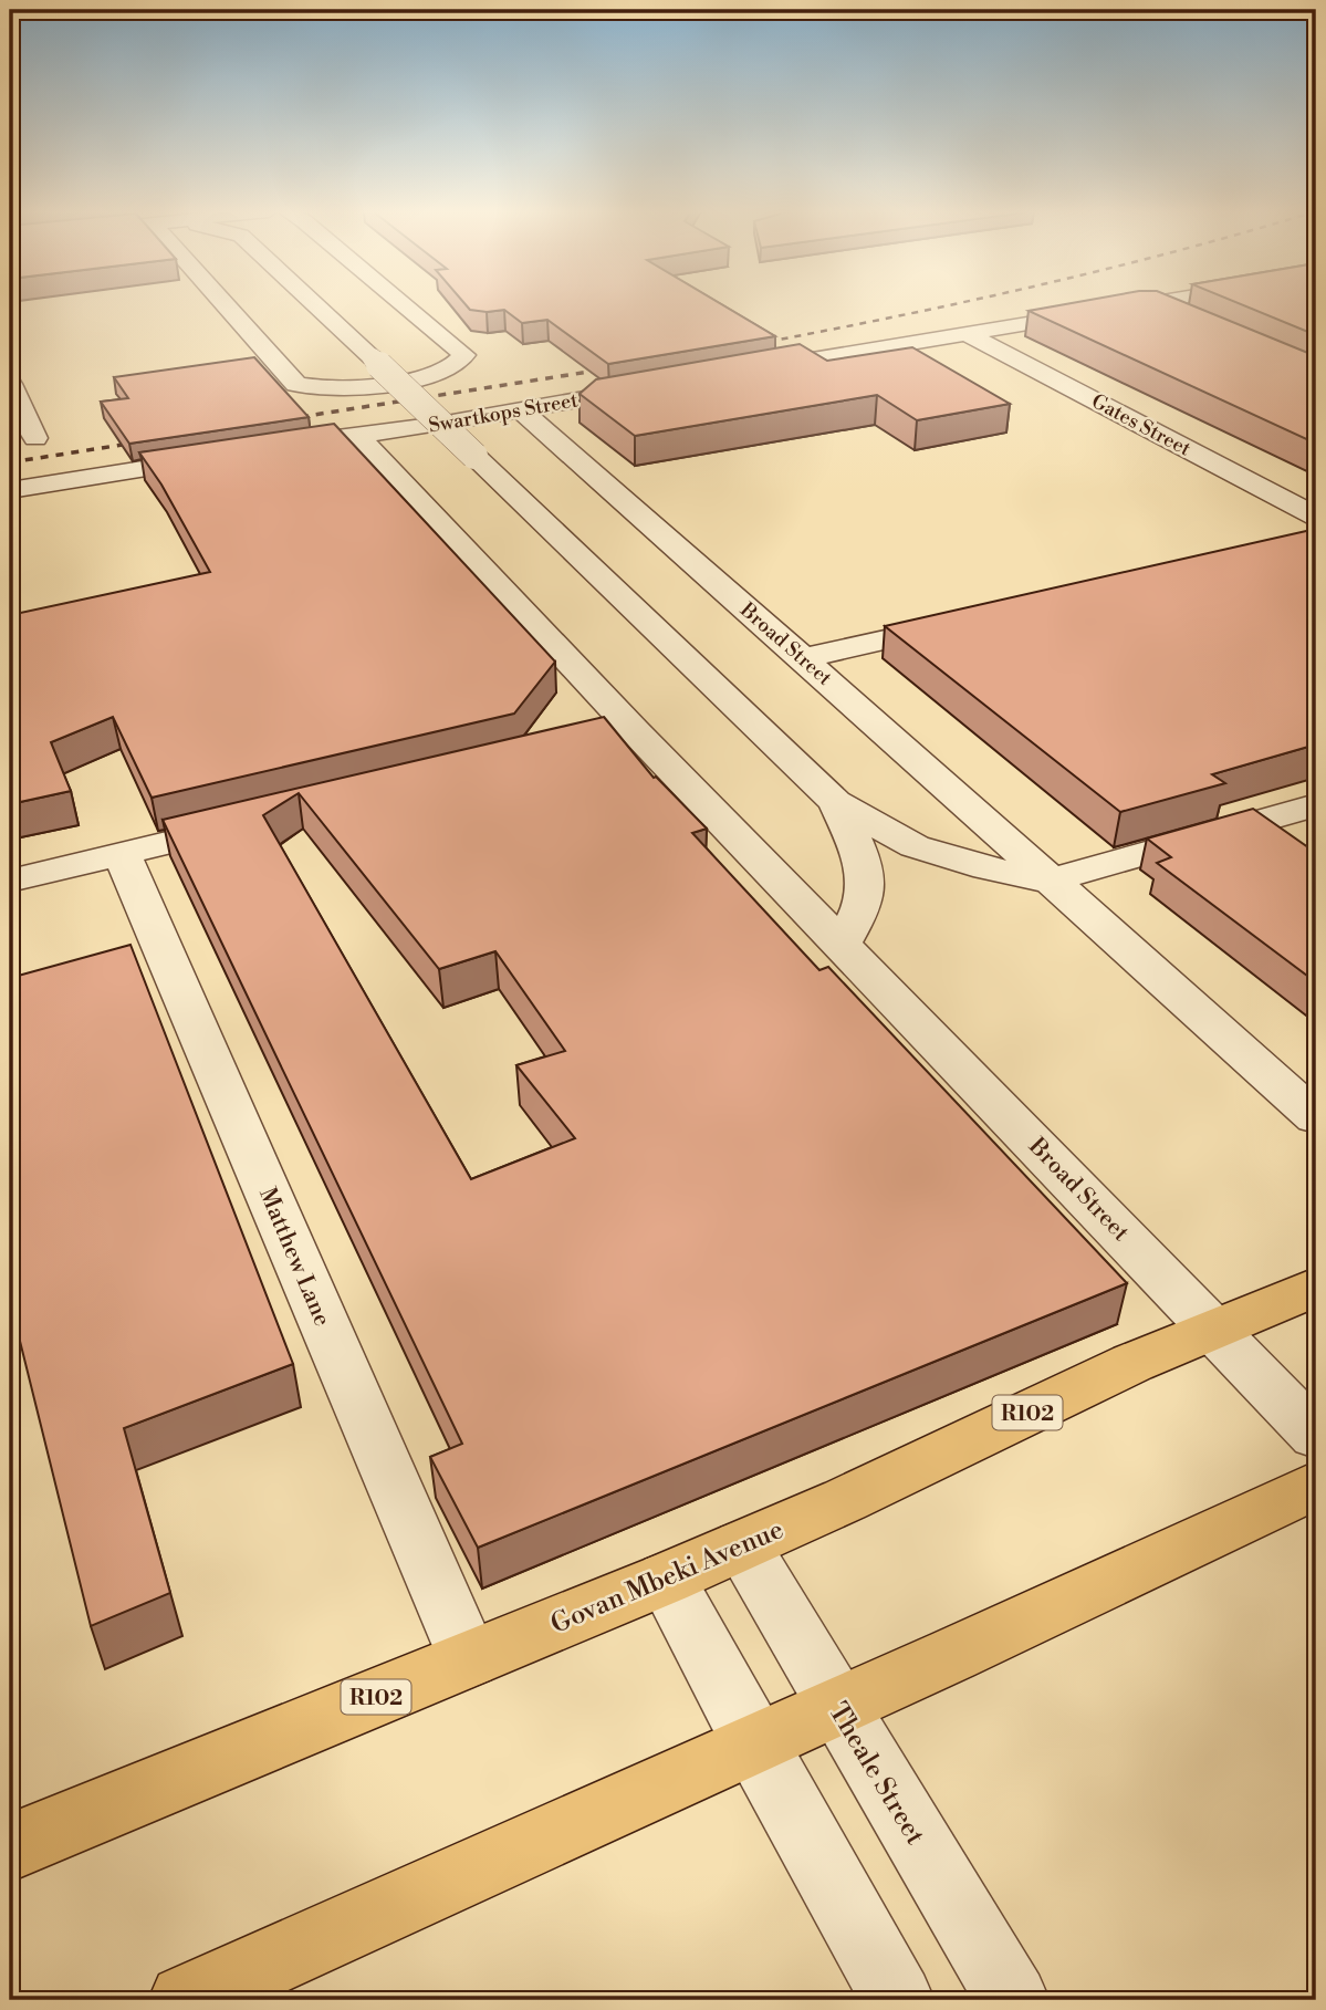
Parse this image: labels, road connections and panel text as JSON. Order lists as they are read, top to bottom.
{
  "streets": {
    "main road": ["R102", "Govan Mbeki Avenue"],
    "street": [
      "Swartkops Street",
      "Gates Street",
      "Broad Street",
      "Matthew Lane",
      "Theale Street"
    ]
  },
  "crossings": [
    ["Swartkops Street", "Broad Street"],
    ["Broad Street", "Govan Mbeki Avenue"],
    ["Matthew Lane", "Govan Mbeki Avenue"],
    ["Govan Mbeki Avenue", "Theale Street"]
  ]
}
